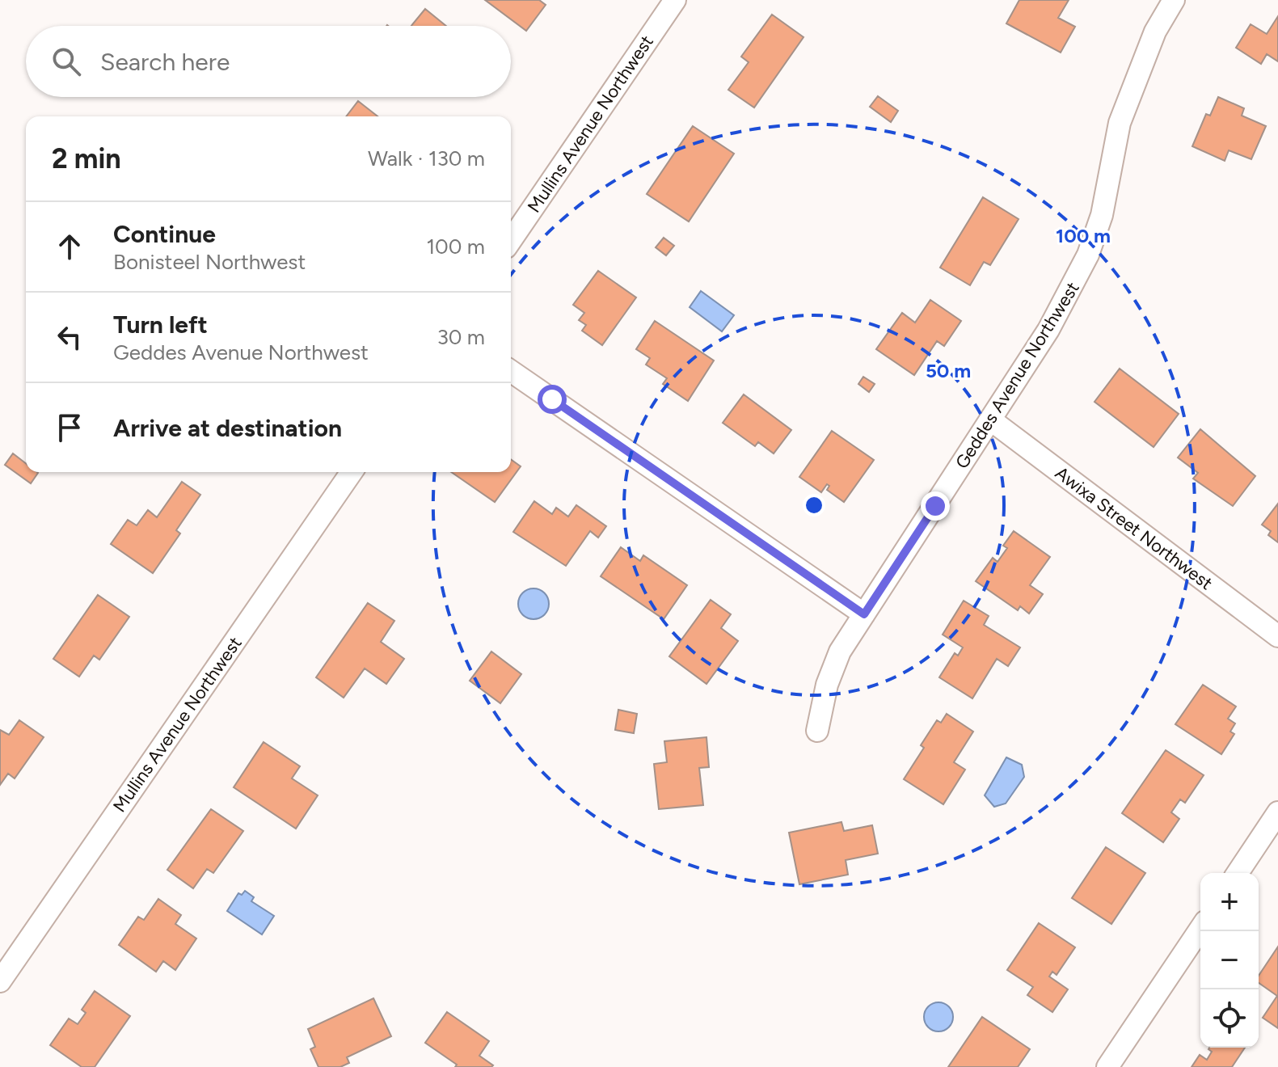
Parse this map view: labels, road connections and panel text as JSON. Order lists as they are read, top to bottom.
{
  "streets": {
    "street": ["Mullins Avenue Northwest", "Geddes Avenue Northwest", "Awixa Street Northwest"]
  },
  "crossings": [
    ["Geddes Avenue Northwest", "Awixa Street Northwest"]
  ],
  "page": {
    "search": "Search here",
    "heading": ["2 min", "Walk · 130 m"],
    "list": [
      ["Continue", "Bonisteel Northwest", "100 m"],
      ["Turn left", "Geddes Avenue Northwest", "30 m"],
      "Arrive at destination"
    ],
    "map_buttons": ["+", "−"]
  },
  "rings": ["100 m", "50 m"]
}
